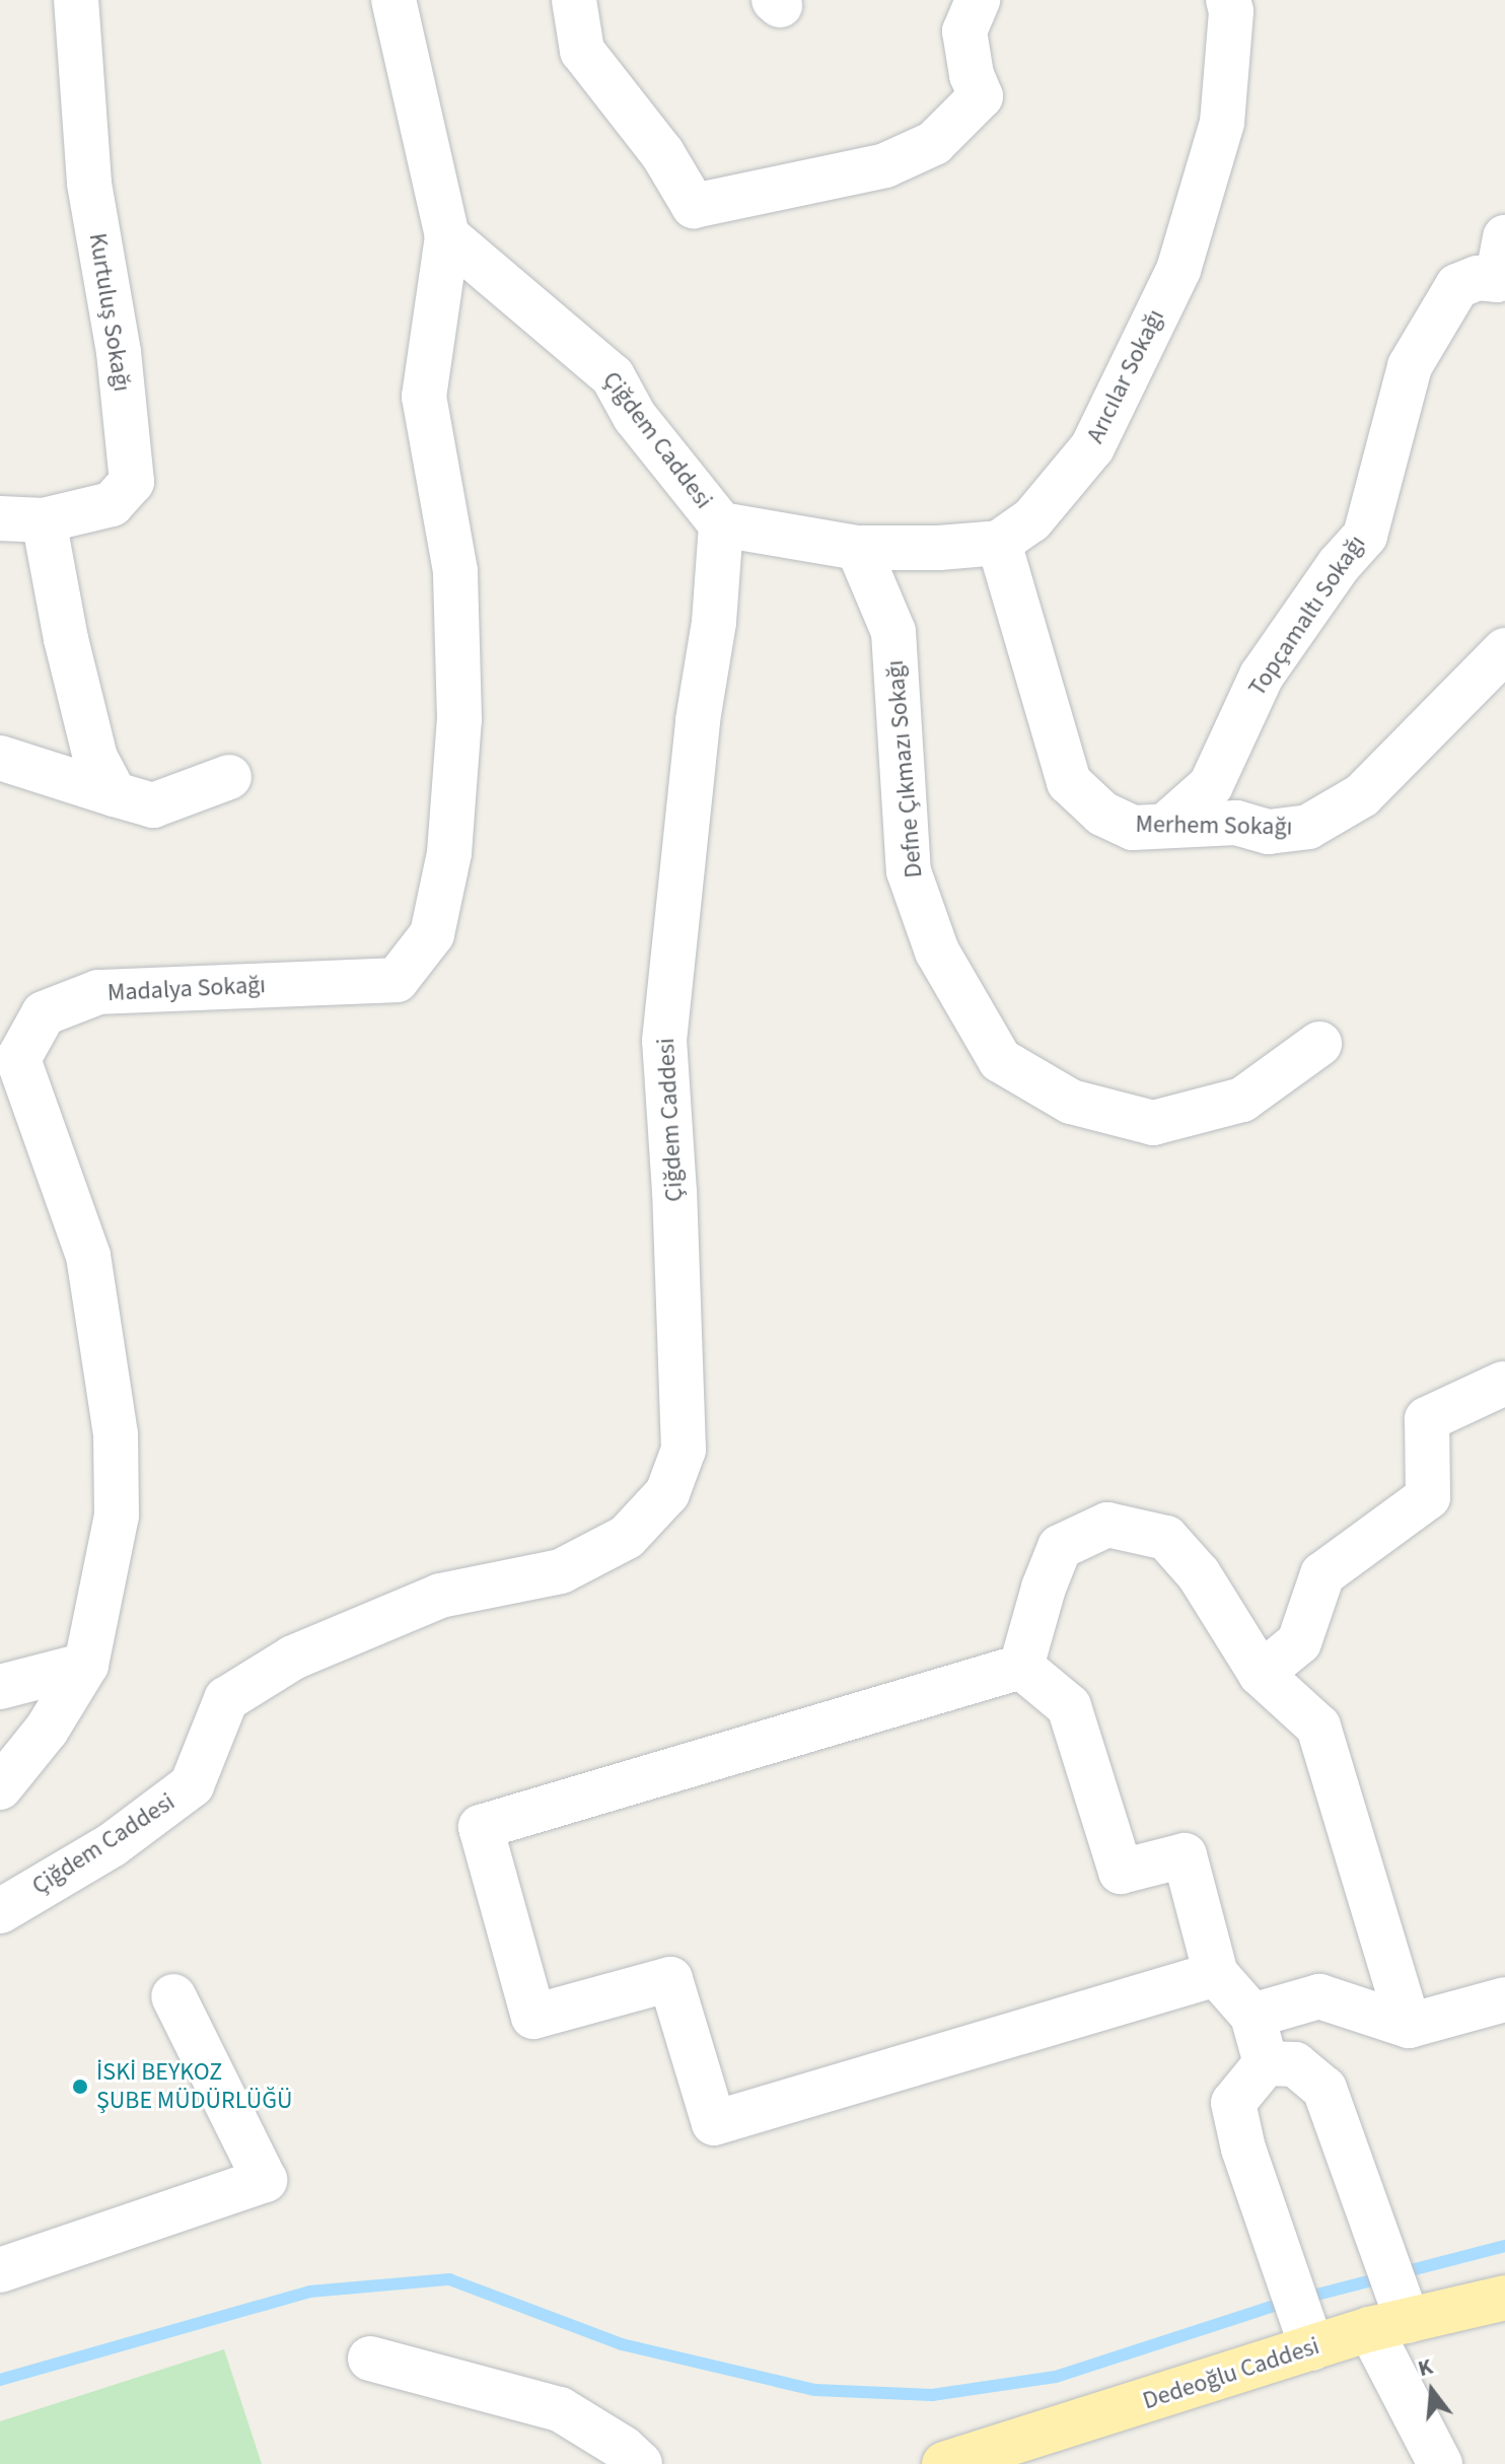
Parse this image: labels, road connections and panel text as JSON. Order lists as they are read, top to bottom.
{
  "streets": {
    "main road": ["Dedeoğlu Caddesi"],
    "street": [
      "Kurtuluş Sokağı",
      "Arıcılar Sokağı",
      "Çiğdem Caddesi",
      "Topçamaltı Sokağı",
      "Defne Çıkmazı Sokağı",
      "Merhem Sokağı",
      "Madalya Sokağı"
    ]
  },
  "crossings": [
    ["Arıcılar Sokağı", "Merhem Sokağı"],
    ["Çiğdem Caddesi", "Madalya Sokağı"],
    ["Topçamaltı Sokağı", "Merhem Sokağı"]
  ],
  "places": ["İSKİ BEYKOZ ŞUBE MÜDÜRLÜĞÜ"],
  "north": "top"
}
